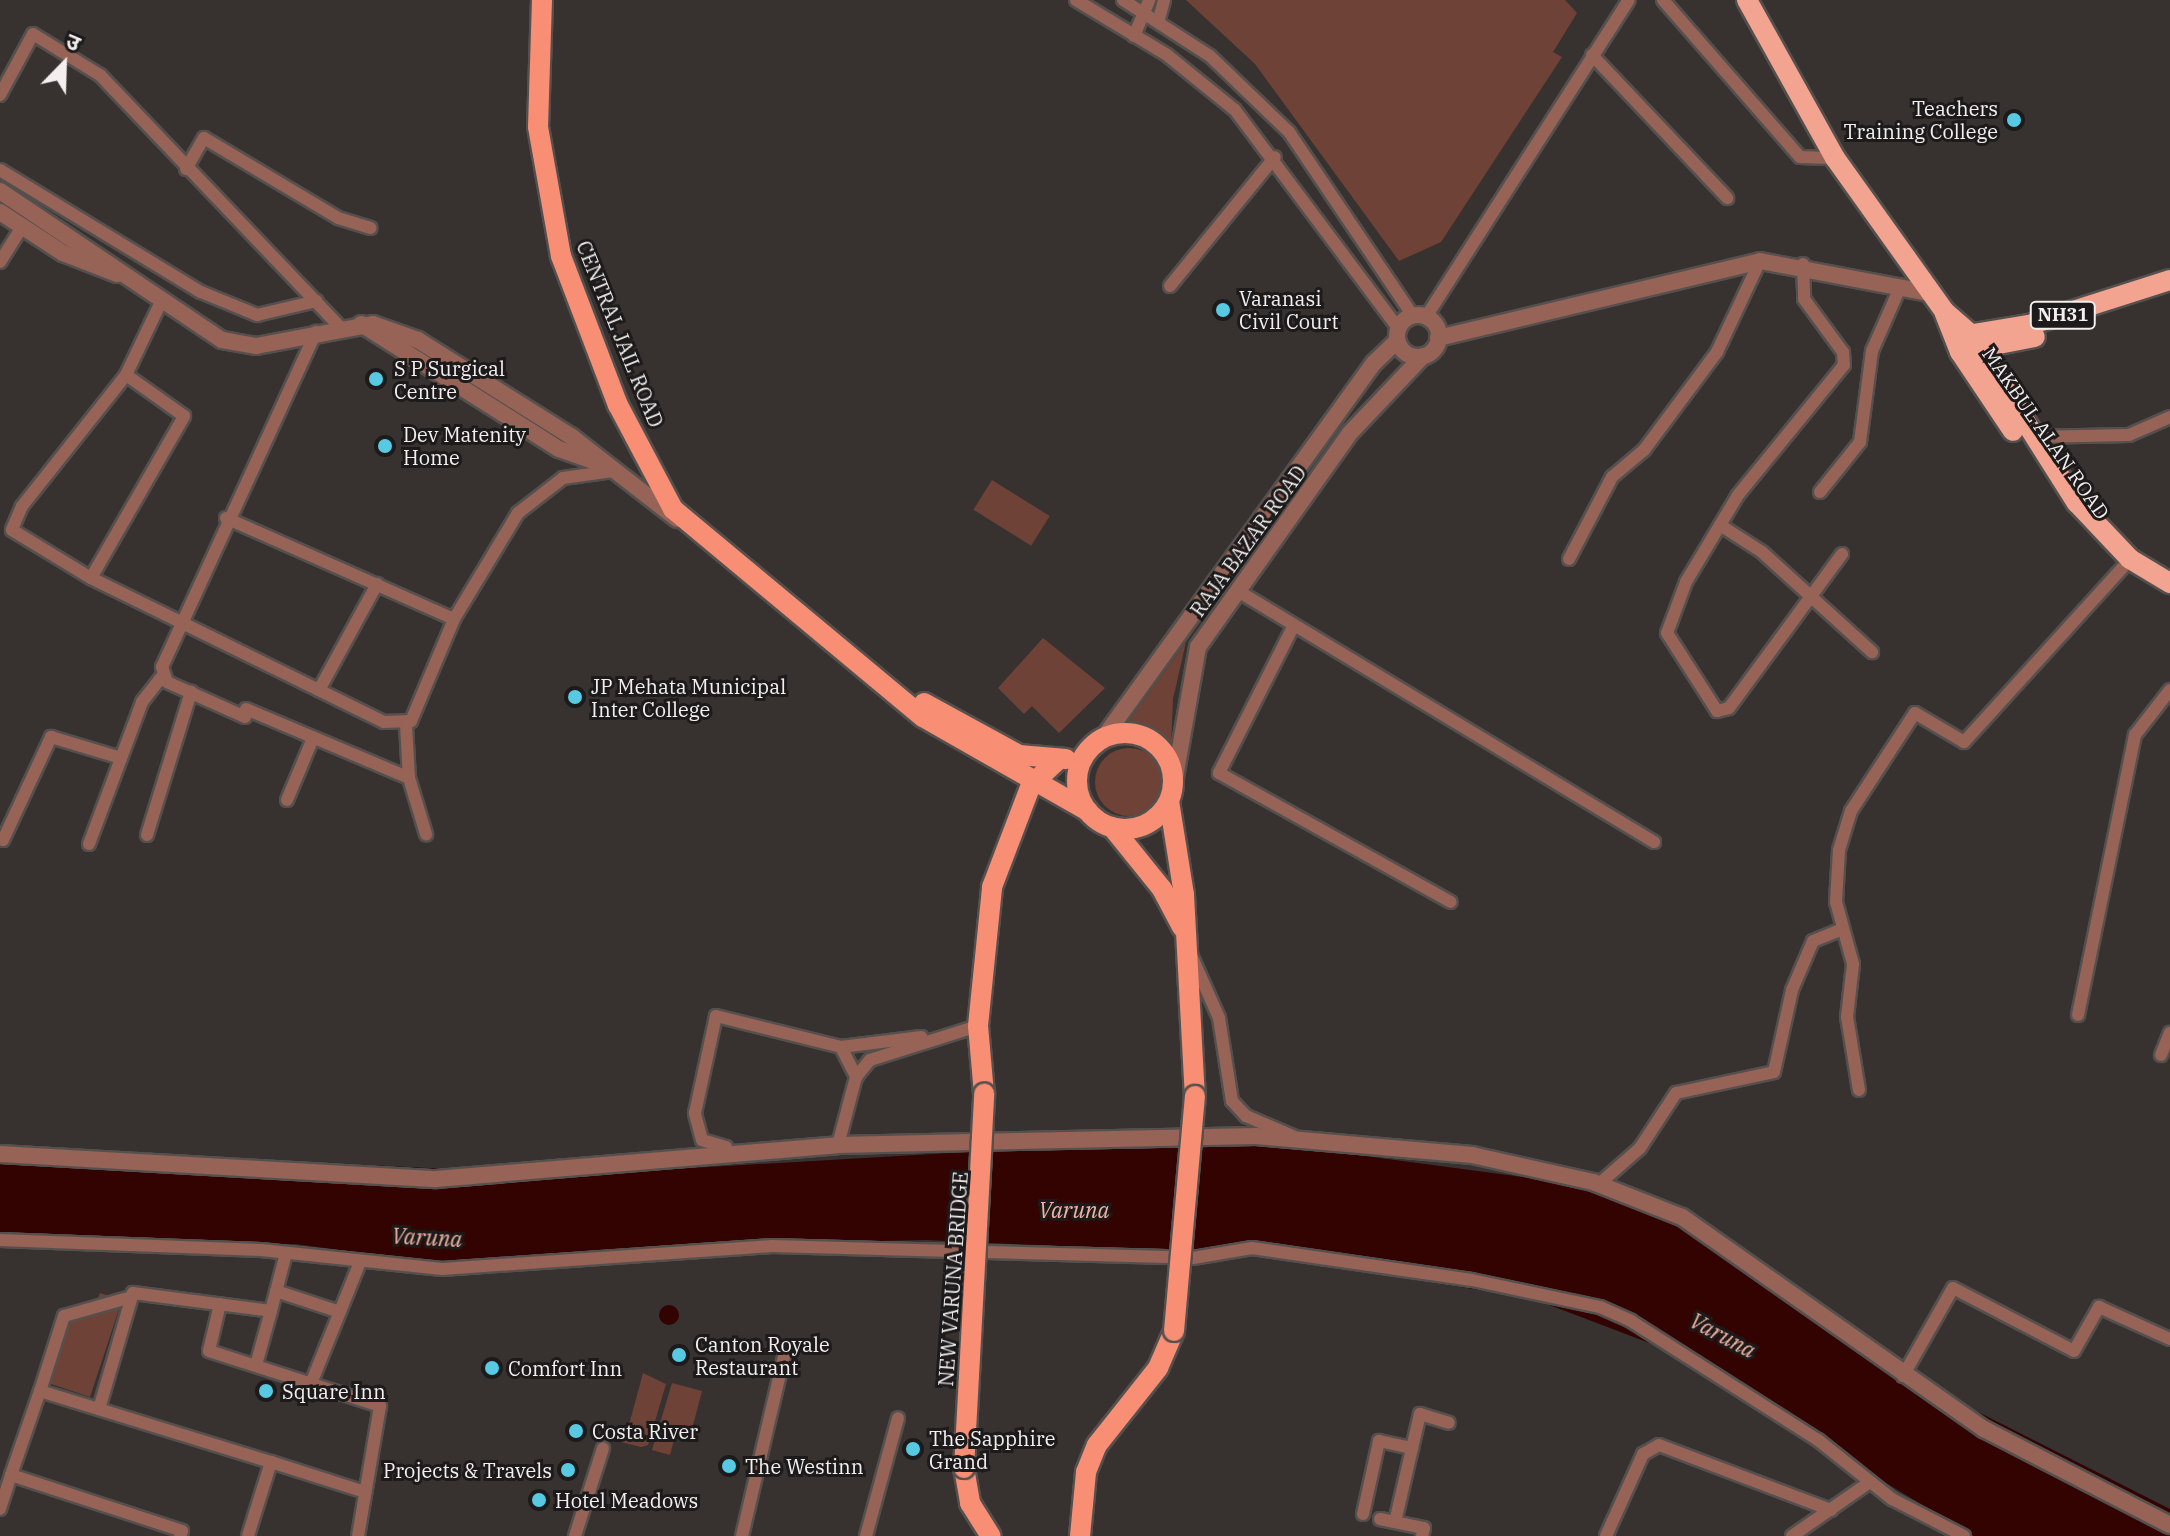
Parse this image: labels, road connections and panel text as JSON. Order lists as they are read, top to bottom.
{
  "streets": {
    "highway": ["NH31", "MAKBUL ALAN ROAD"],
    "main road": ["CENTRAL JAIL ROAD", "NEW VARUNA BRIDGE"],
    "street": ["RAJA BAZAR ROAD"]
  },
  "crossings": [
    ["NH31", "MAKBUL ALAN ROAD"],
    ["CENTRAL JAIL ROAD", "RAJA BAZAR ROAD"],
    ["CENTRAL JAIL ROAD", "NEW VARUNA BRIDGE"]
  ],
  "water": ["Varuna"],
  "places": [
    "Teachers Training College",
    "Varanasi Civil Court",
    "S P Surgical Centre",
    "Dev Matenity Home",
    "JP Mehata Municipal Inter College",
    "Canton Royale Restaurant",
    "Comfort Inn",
    "Square Inn",
    "Costa River",
    "The Sapphire Grand",
    "The Westinn",
    "Projects & Travels",
    "Hotel Meadows"
  ],
  "north": "top right"
}
